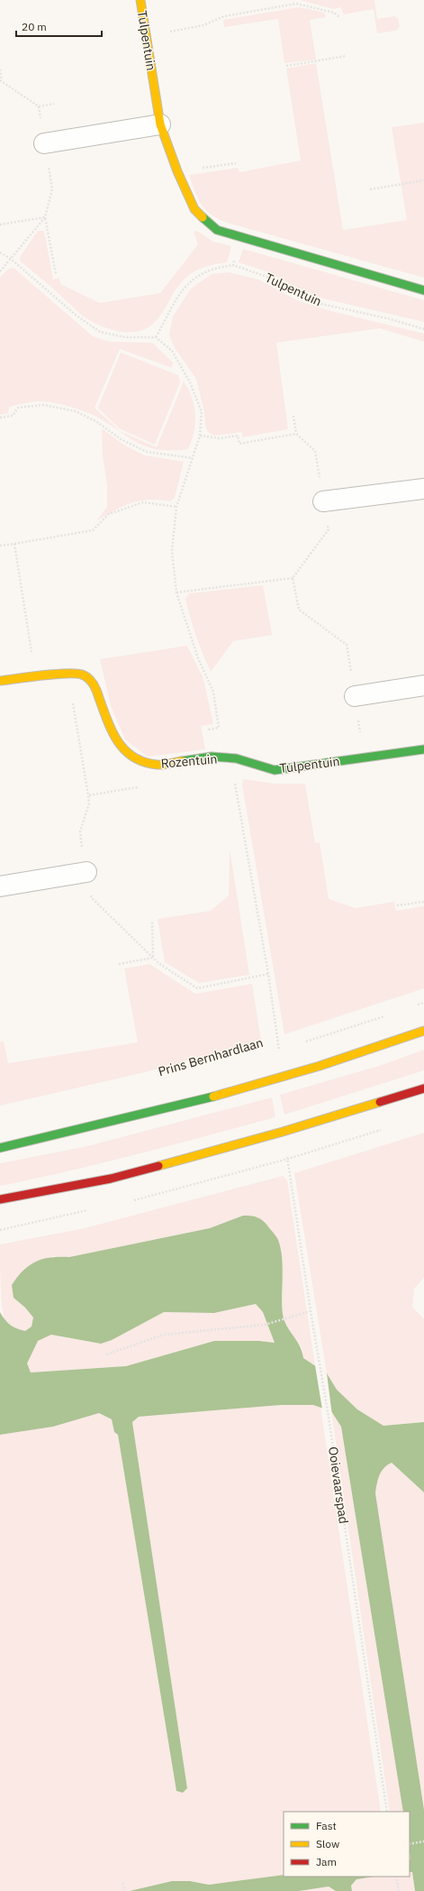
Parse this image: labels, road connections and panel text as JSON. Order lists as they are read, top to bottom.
{
  "streets": {
    "street": ["Tulpentuin", "Rozentuin"],
    "path": ["Prins Bernhardlaan", "Ooievaarspad"]
  },
  "crossings": [
    ["Tulpentuin", "Rozentuin"]
  ],
  "legend": ["Fast", "Slow", "Jam"],
  "scale_bar": "20 m"
}
